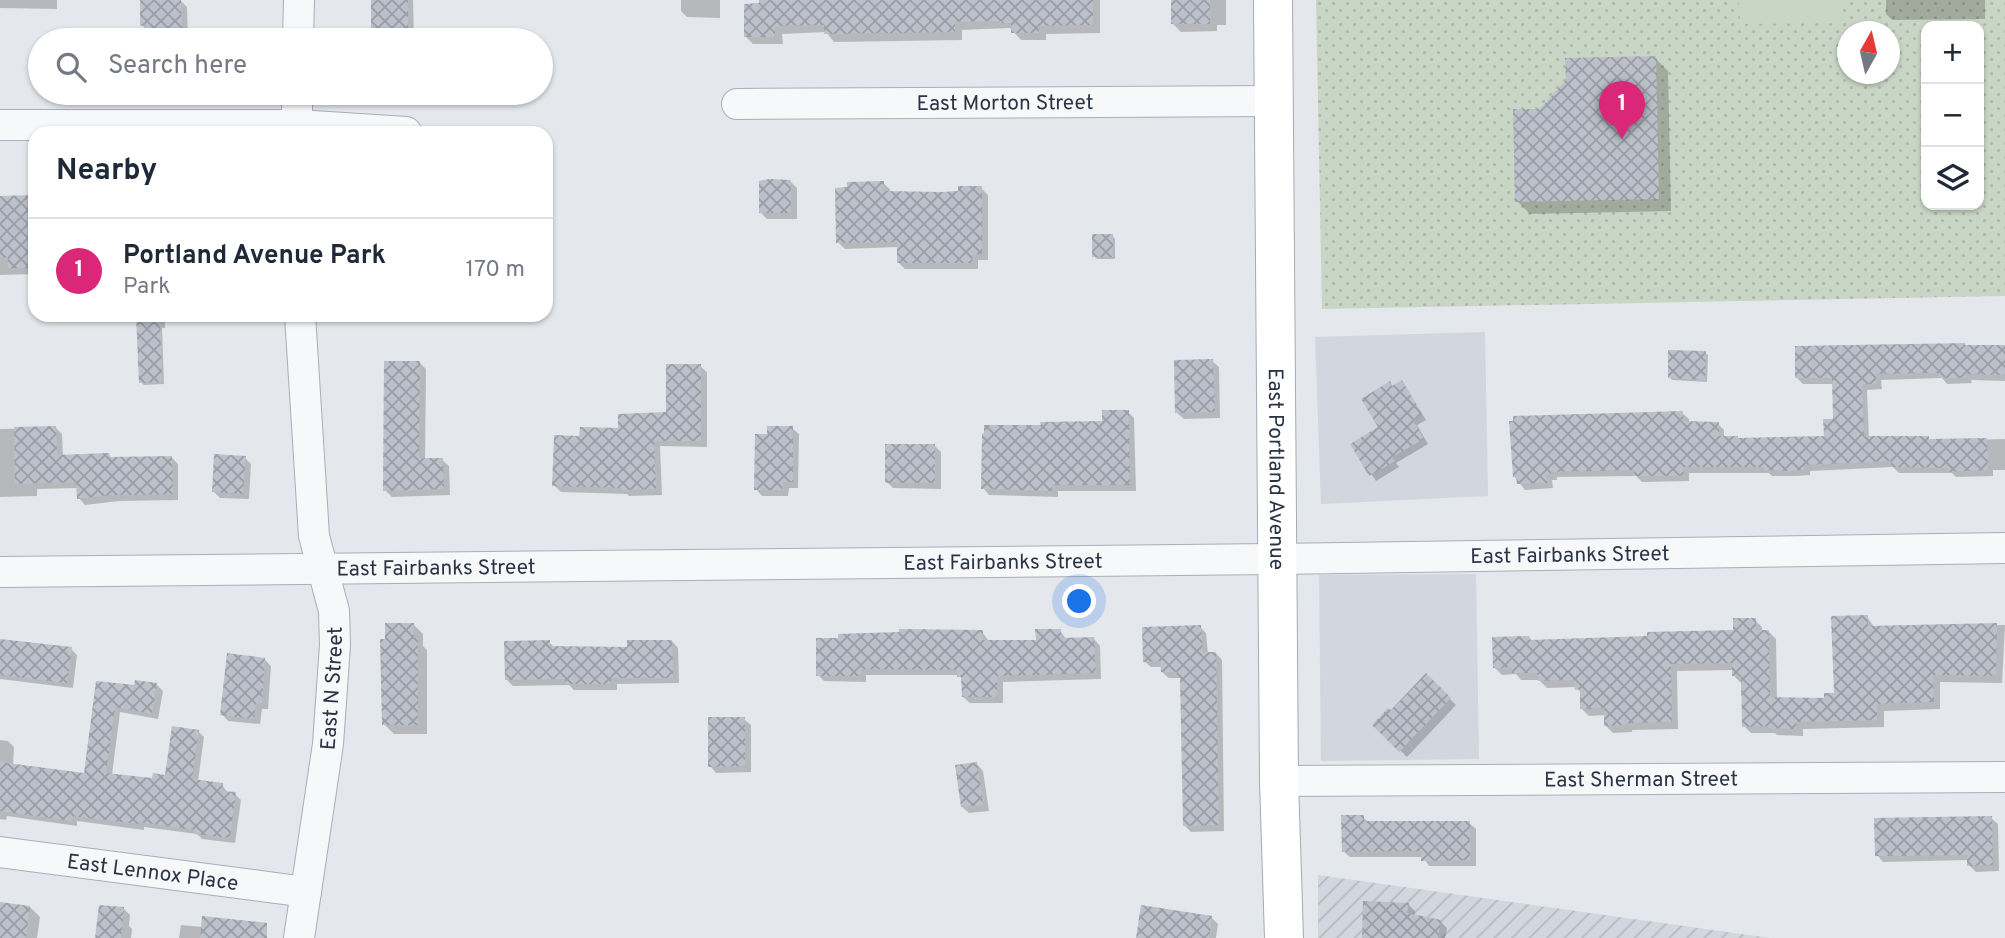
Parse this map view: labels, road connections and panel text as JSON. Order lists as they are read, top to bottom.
{
  "streets": {
    "main road": ["East Portland Avenue"],
    "street": [
      "East Morton Street",
      "East Fairbanks Street",
      "East N Street",
      "East Sherman Street",
      "East Lennox Place"
    ]
  },
  "crossings": [
    ["East Morton Street", "East Portland Avenue"],
    ["East Portland Avenue", "East Fairbanks Street"],
    ["East Portland Avenue", "East Sherman Street"],
    ["East Fairbanks Street", "East N Street"],
    ["East N Street", "East Lennox Place"]
  ],
  "north": "top",
  "page": {
    "map_buttons": ["+", "−"],
    "search": "Search here",
    "pins": "1",
    "heading": "Nearby",
    "list": [
      {
        "mark": "1",
        "name": "Portland Avenue Park",
        "note": "Park",
        "value": "170 m"
      }
    ]
  }
}
